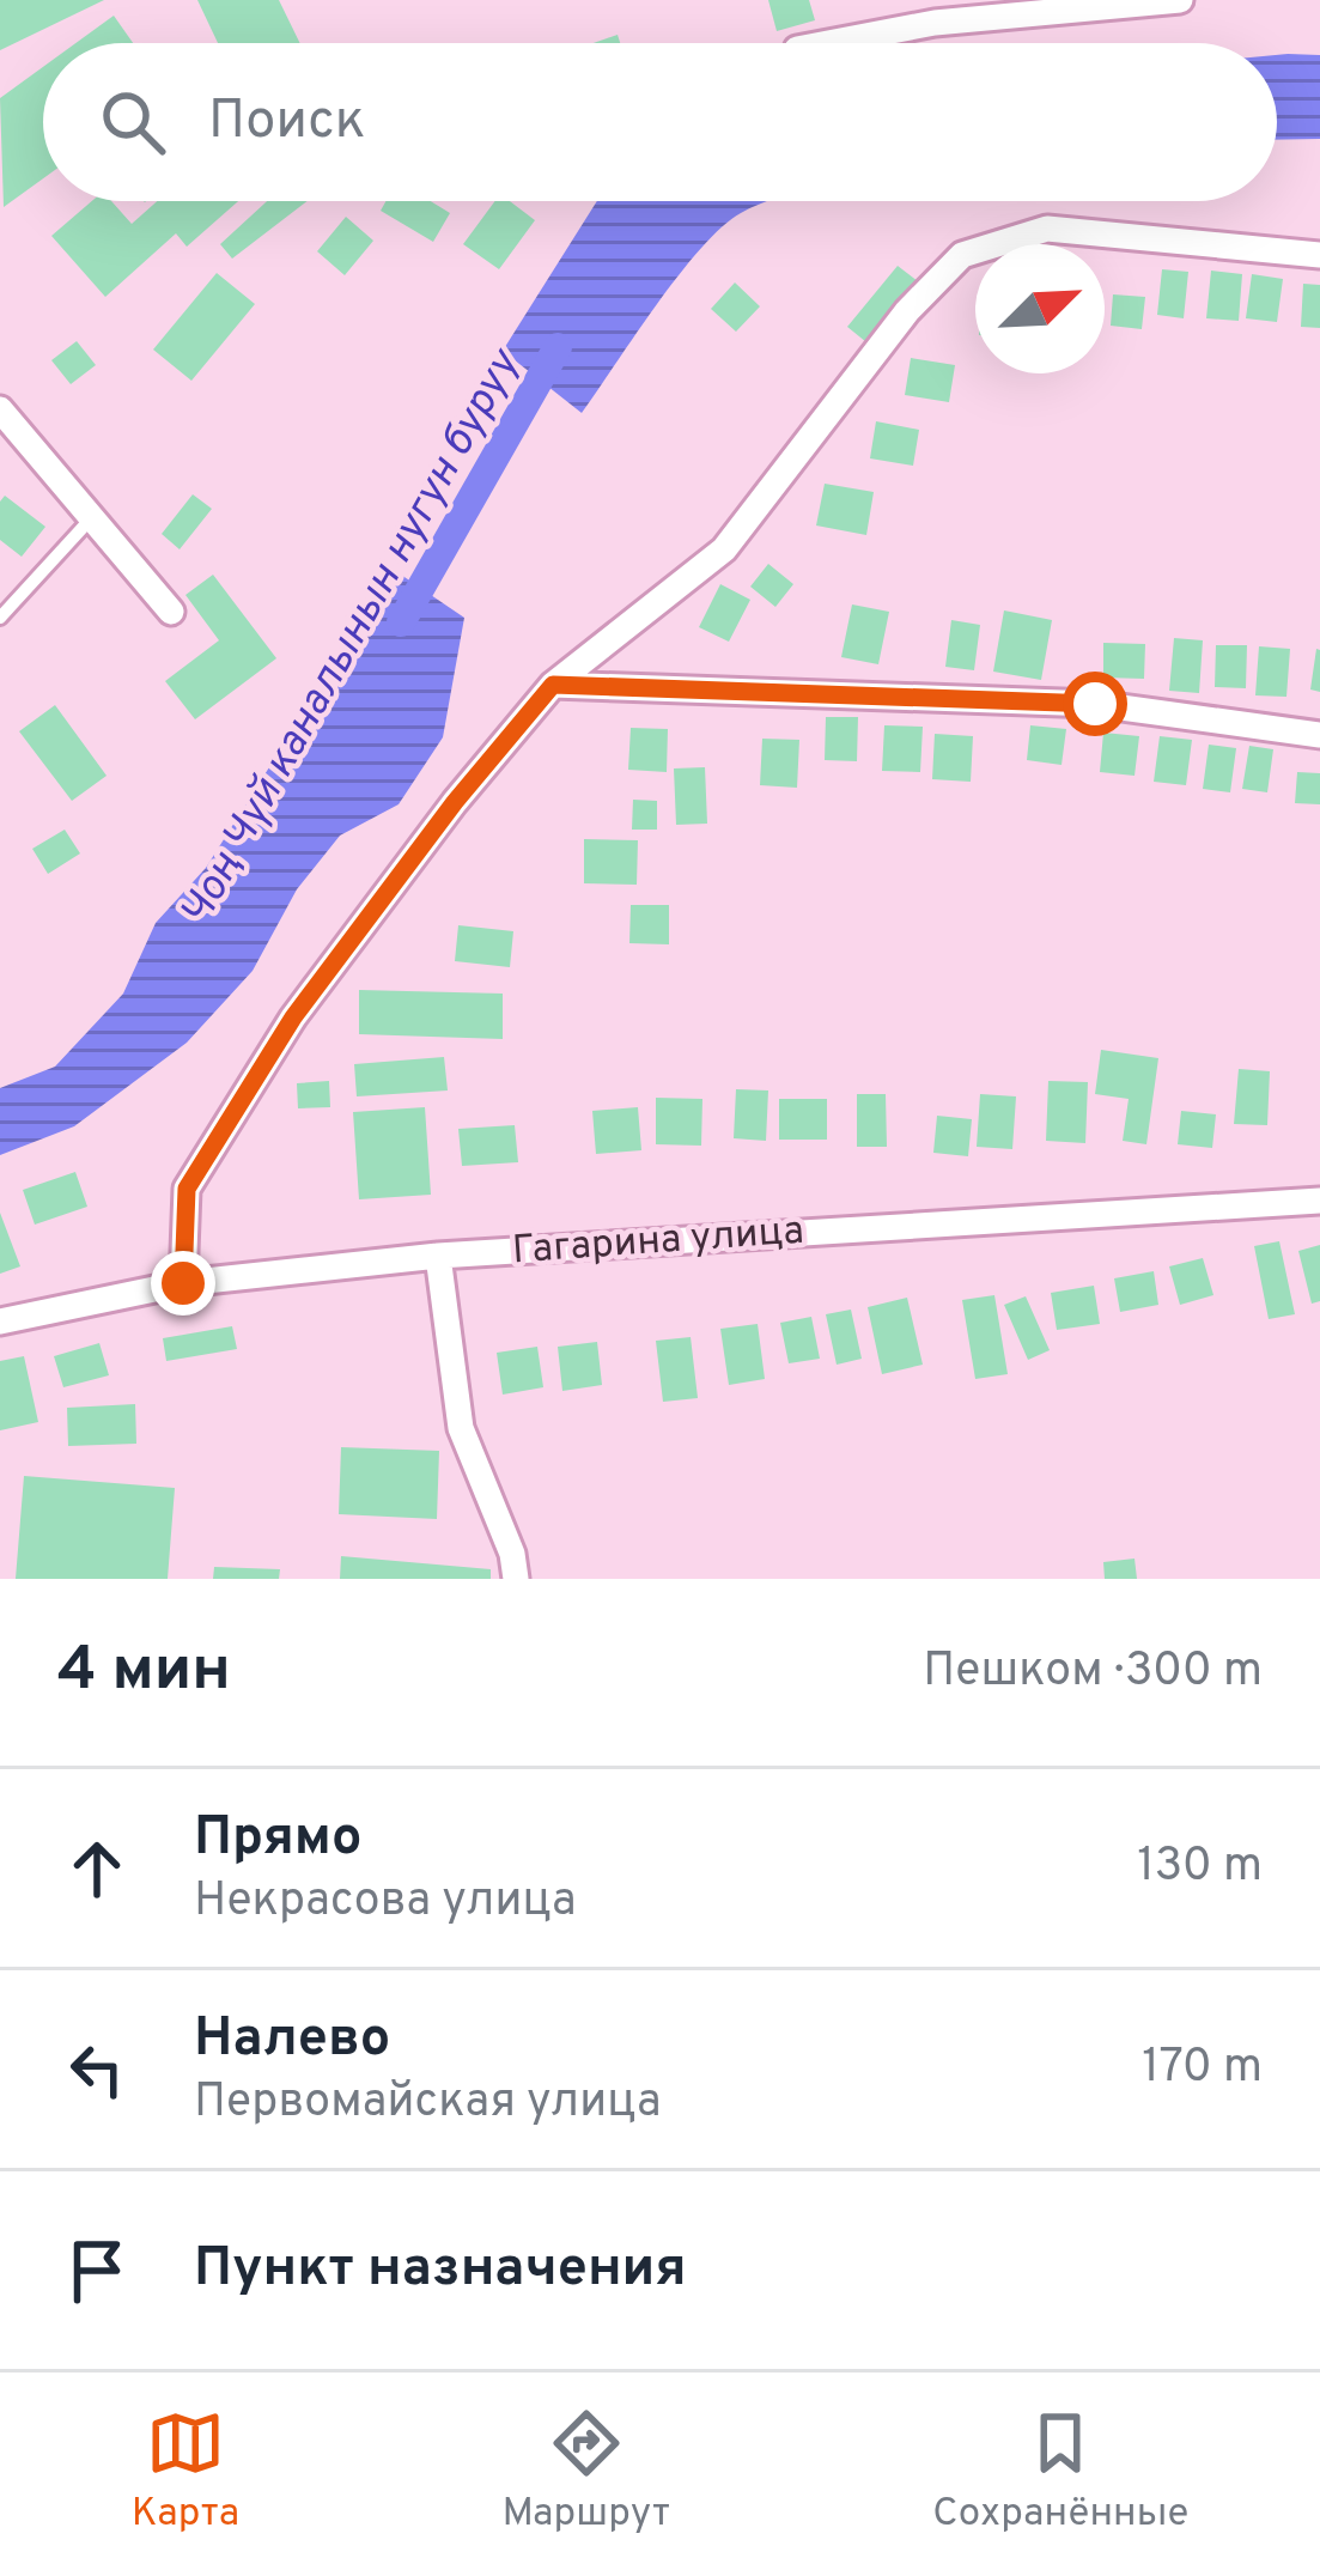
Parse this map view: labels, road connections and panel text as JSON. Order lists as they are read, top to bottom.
{
  "streets": {
    "street": ["Гагарина улица"]
  },
  "water": ["Чоң Чүй каналынын нугун буруу"],
  "north": "top right",
  "page": {
    "search": "Поиск",
    "heading": ["4 мин", "Пешком · 300 m"],
    "list": [
      ["Прямо", "Некрасова улица", "130 m"],
      ["Налево", "Первомайская улица", "170 m"],
      "Пункт назначения"
    ],
    "nav": ["Карта", "Маршрут", "Сохранённые"]
  }
}
